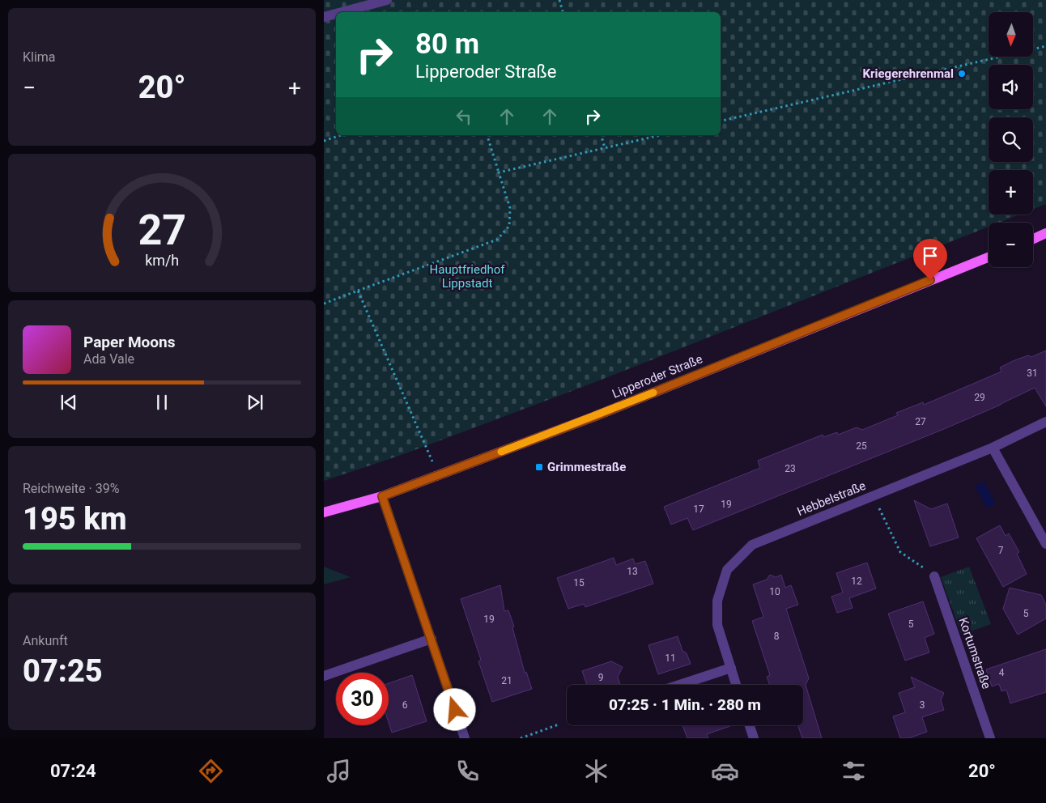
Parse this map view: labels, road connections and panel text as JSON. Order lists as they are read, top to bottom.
{
  "streets": {
    "main road": ["Lipperoder Straße"],
    "street": ["Hebbelstraße", "Kortumstraße"]
  },
  "parks": ["Hauptfriedhof Lippstadt"],
  "places": {
    "other": ["Kriegerehrenmal"],
    "transit": ["Grimmestraße"]
  },
  "house_numbers": [
    "31",
    "29",
    "27",
    "25",
    "23",
    "19",
    "17",
    "7",
    "13",
    "12",
    "15",
    "10",
    "5",
    "19",
    "5",
    "8",
    "11",
    "4",
    "9",
    "21",
    "6",
    "3"
  ],
  "north": "bottom",
  "page": {
    "tile": [
      "Klima",
      ["Reichweite · 39%", "195 km"],
      ["Ankunft", "07:25"]
    ],
    "map_buttons": ["+", "−"],
    "turn": ["80 m", "Lipperoder Straße"],
    "heat": ["−", "20°", "+"],
    "song": ["Paper Moons", "Ada Vale"],
    "limit": "30",
    "trip": "07:25 · 1 Min. · 280 m",
    "tabs": ["07:24", "20°"],
    "gauge": ["27", "km/h"]
  }
}
